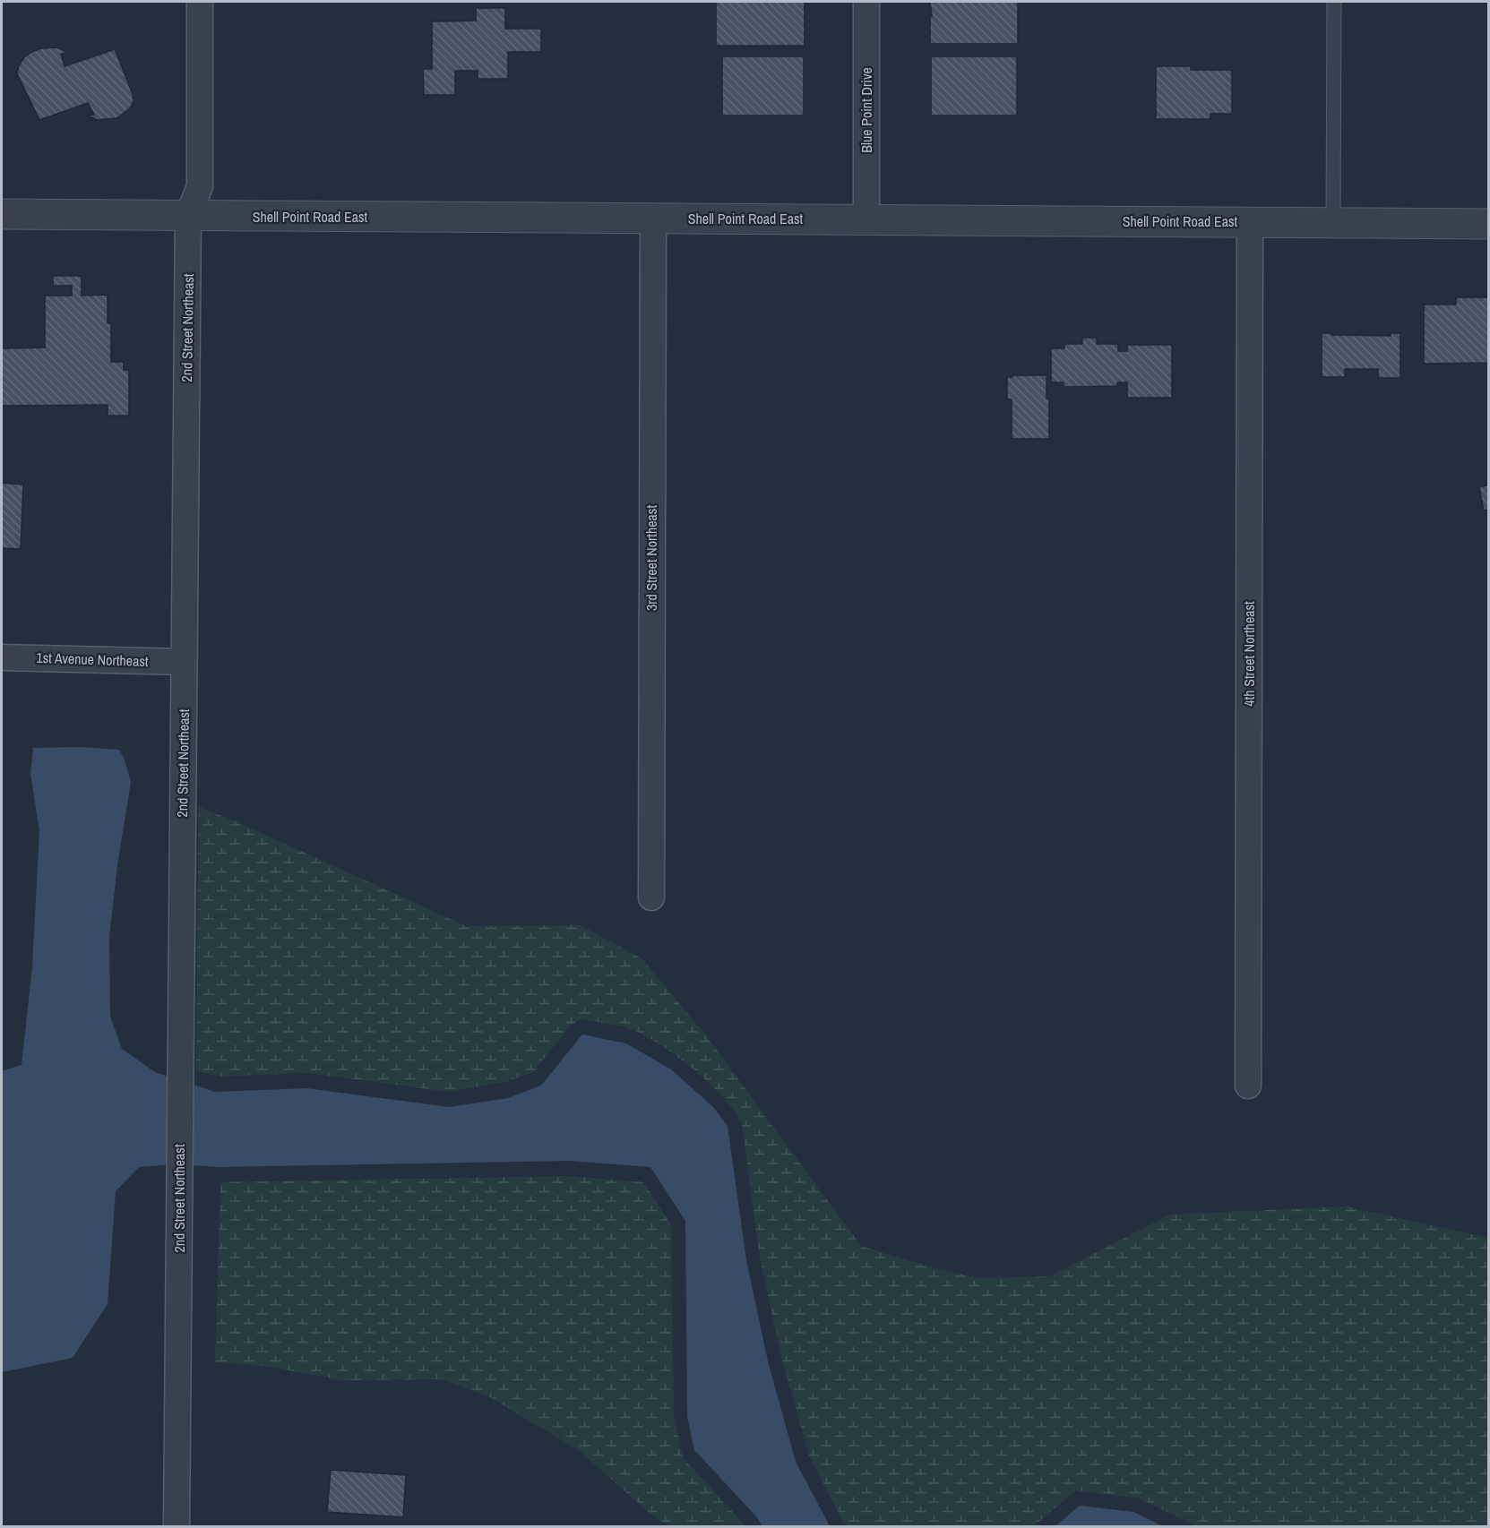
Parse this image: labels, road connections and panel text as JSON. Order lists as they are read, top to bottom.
{
  "streets": {
    "street": [
      "Blue Point Drive",
      "Shell Point Road East",
      "2nd Street Northeast",
      "3rd Street Northeast",
      "4th Street Northeast",
      "1st Avenue Northeast"
    ]
  },
  "crossings": [
    ["Blue Point Drive", "Shell Point Road East"],
    ["Shell Point Road East", "2nd Street Northeast"],
    ["Shell Point Road East", "3rd Street Northeast"],
    ["Shell Point Road East", "4th Street Northeast"],
    ["2nd Street Northeast", "1st Avenue Northeast"]
  ]
}
